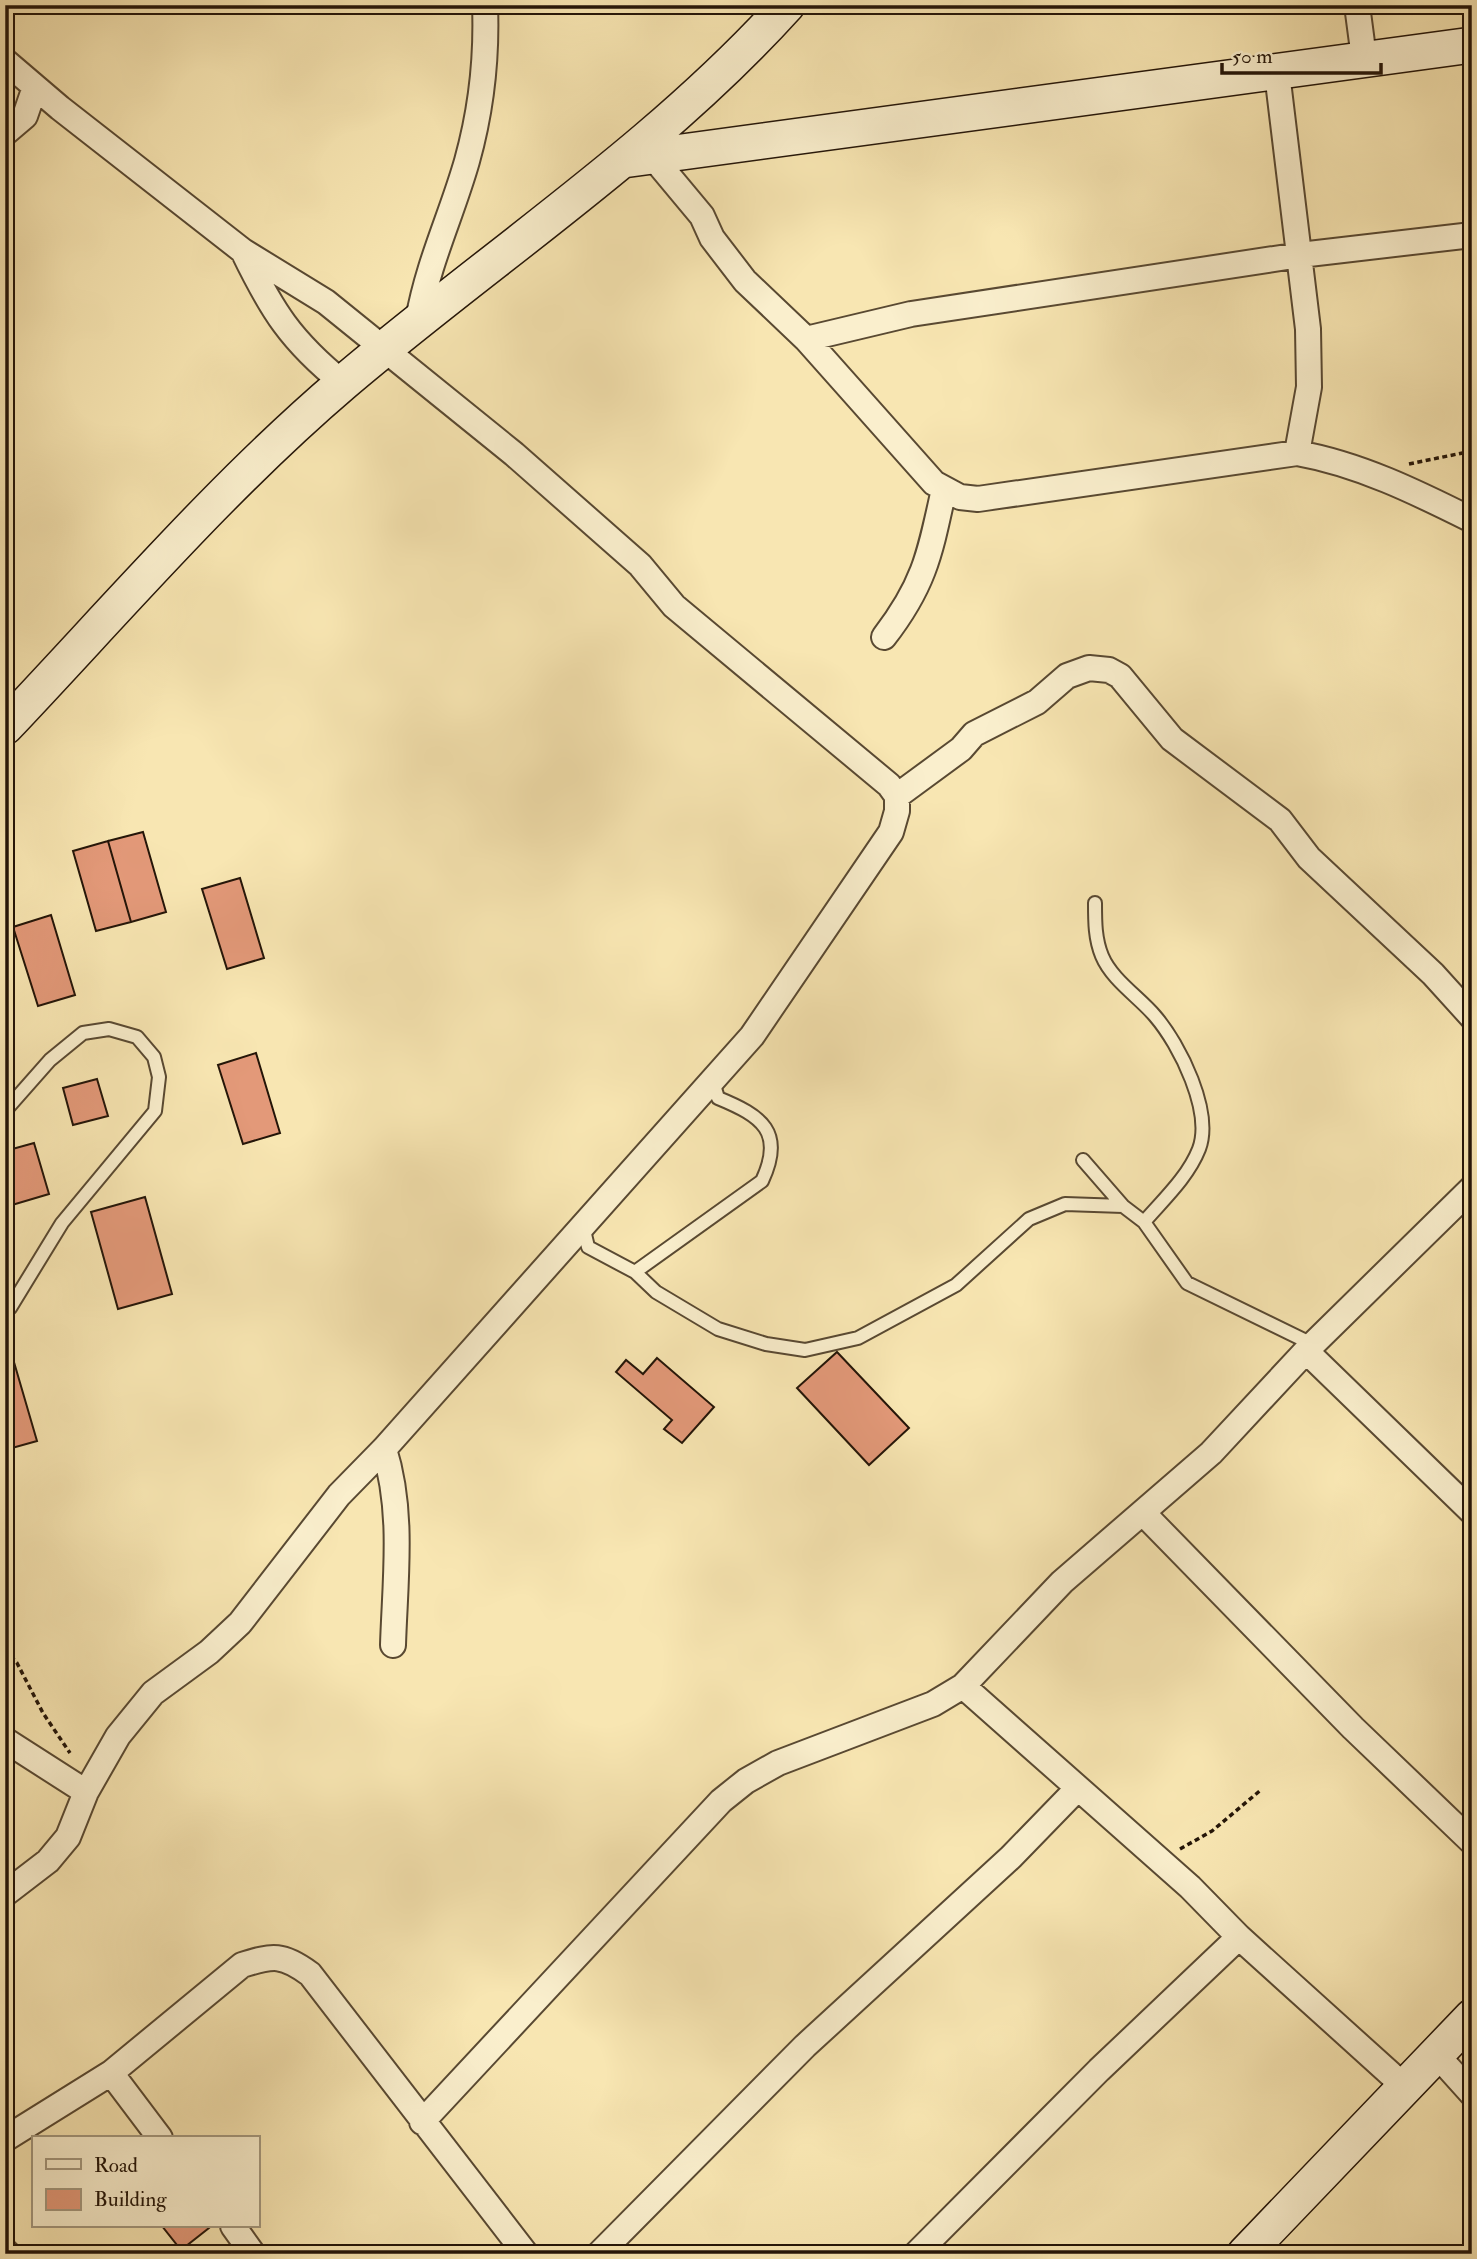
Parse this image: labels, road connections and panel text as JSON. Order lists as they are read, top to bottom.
{
  "legend": ["Road", "Building"],
  "scale_bar": "50 m"
}
